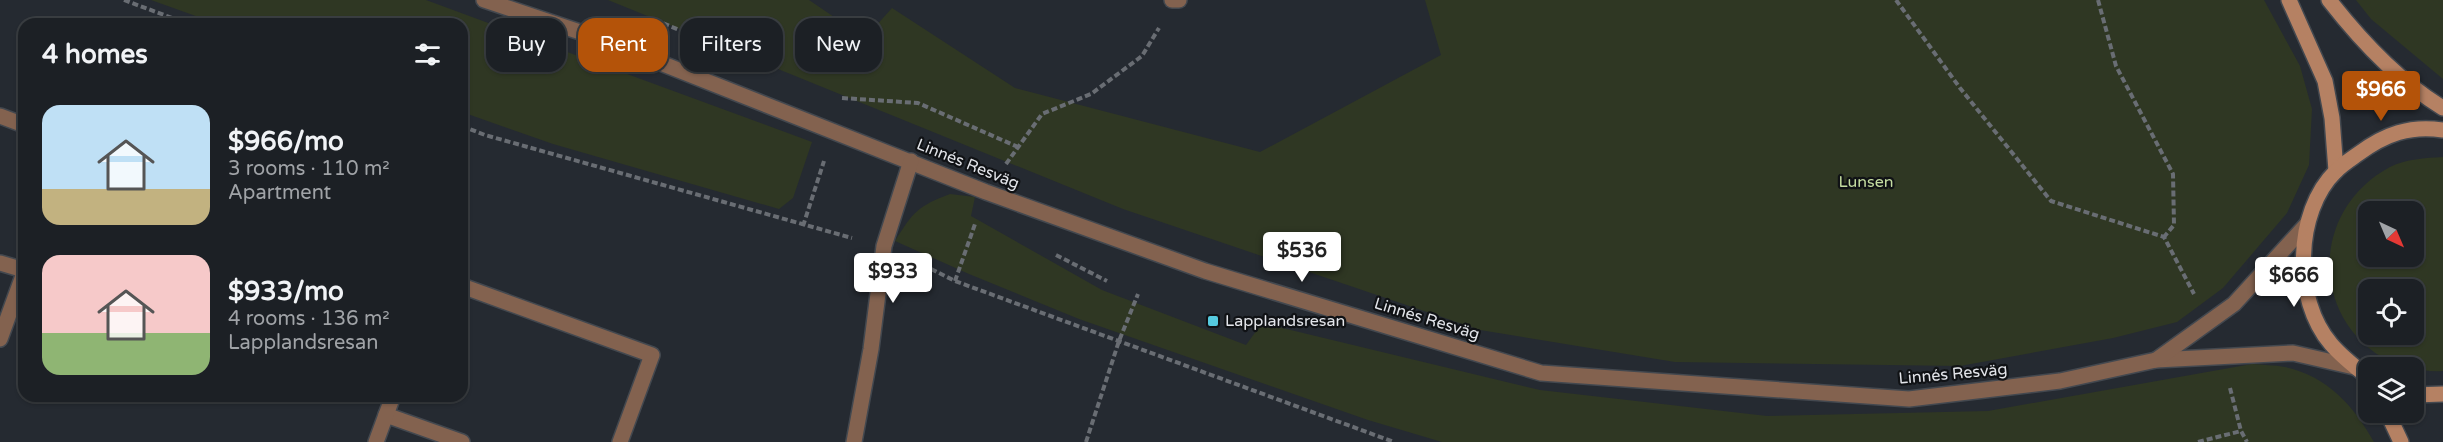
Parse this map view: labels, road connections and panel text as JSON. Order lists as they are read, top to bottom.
{
  "streets": {
    "street": ["Linnés Resväg"]
  },
  "parks": ["Lunsen"],
  "places": {
    "transit": ["Lapplandsresan"]
  },
  "north": "bottom right",
  "page": {
    "chip": [
      "Buy",
      "Rent",
      "Filters",
      "New"
    ],
    "heading": "4 homes",
    "price": [
      "$966",
      "$536",
      "$933",
      "$666"
    ],
    "list": [
      {
        "name": "$966/mo",
        "note": "3 rooms · 110 m² · Apartment"
      },
      {
        "name": "$933/mo",
        "note": "4 rooms · 136 m² · Lapplandsresan"
      }
    ]
  }
}
